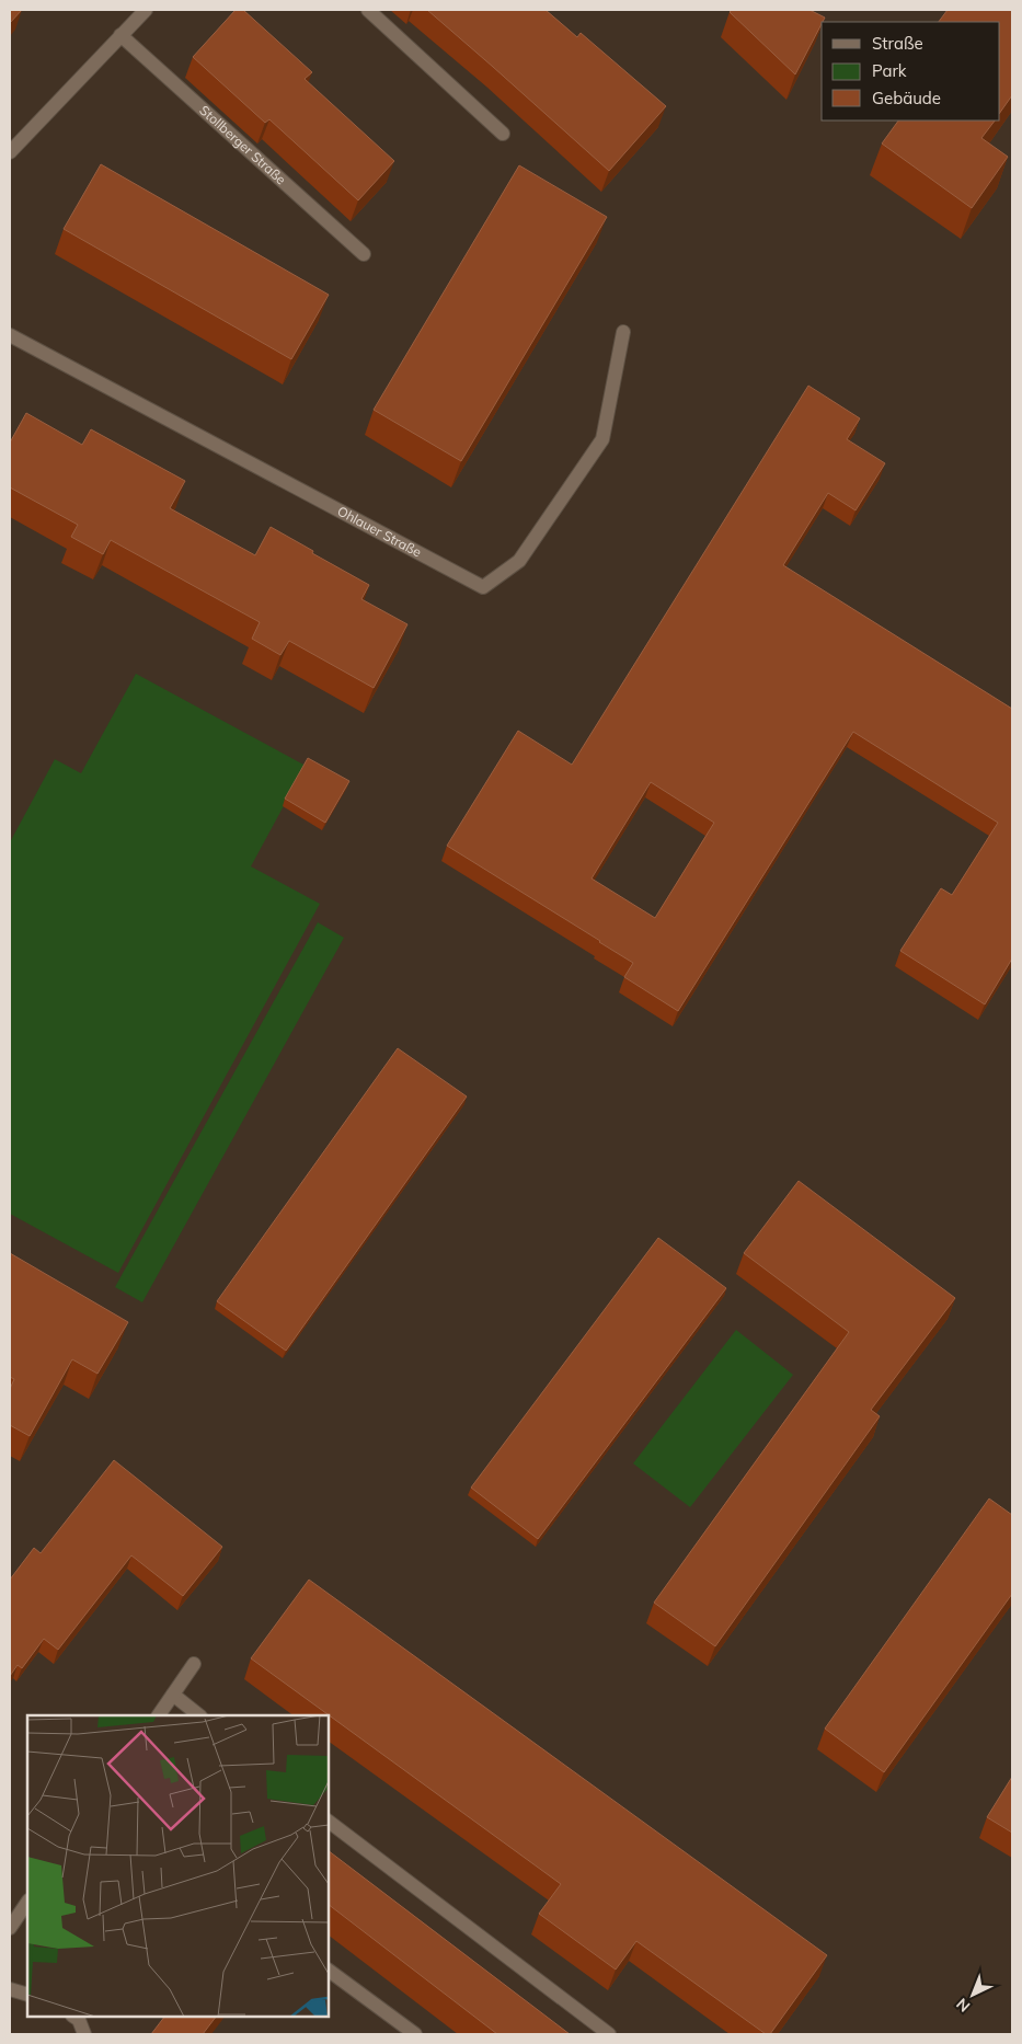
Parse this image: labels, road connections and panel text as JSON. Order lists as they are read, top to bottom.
{
  "streets": {
    "street": ["Stollberger Straße", "Ohlauer Straße"]
  },
  "legend": ["Straße", "Park", "Gebäude"],
  "north": "bottom left"
}
